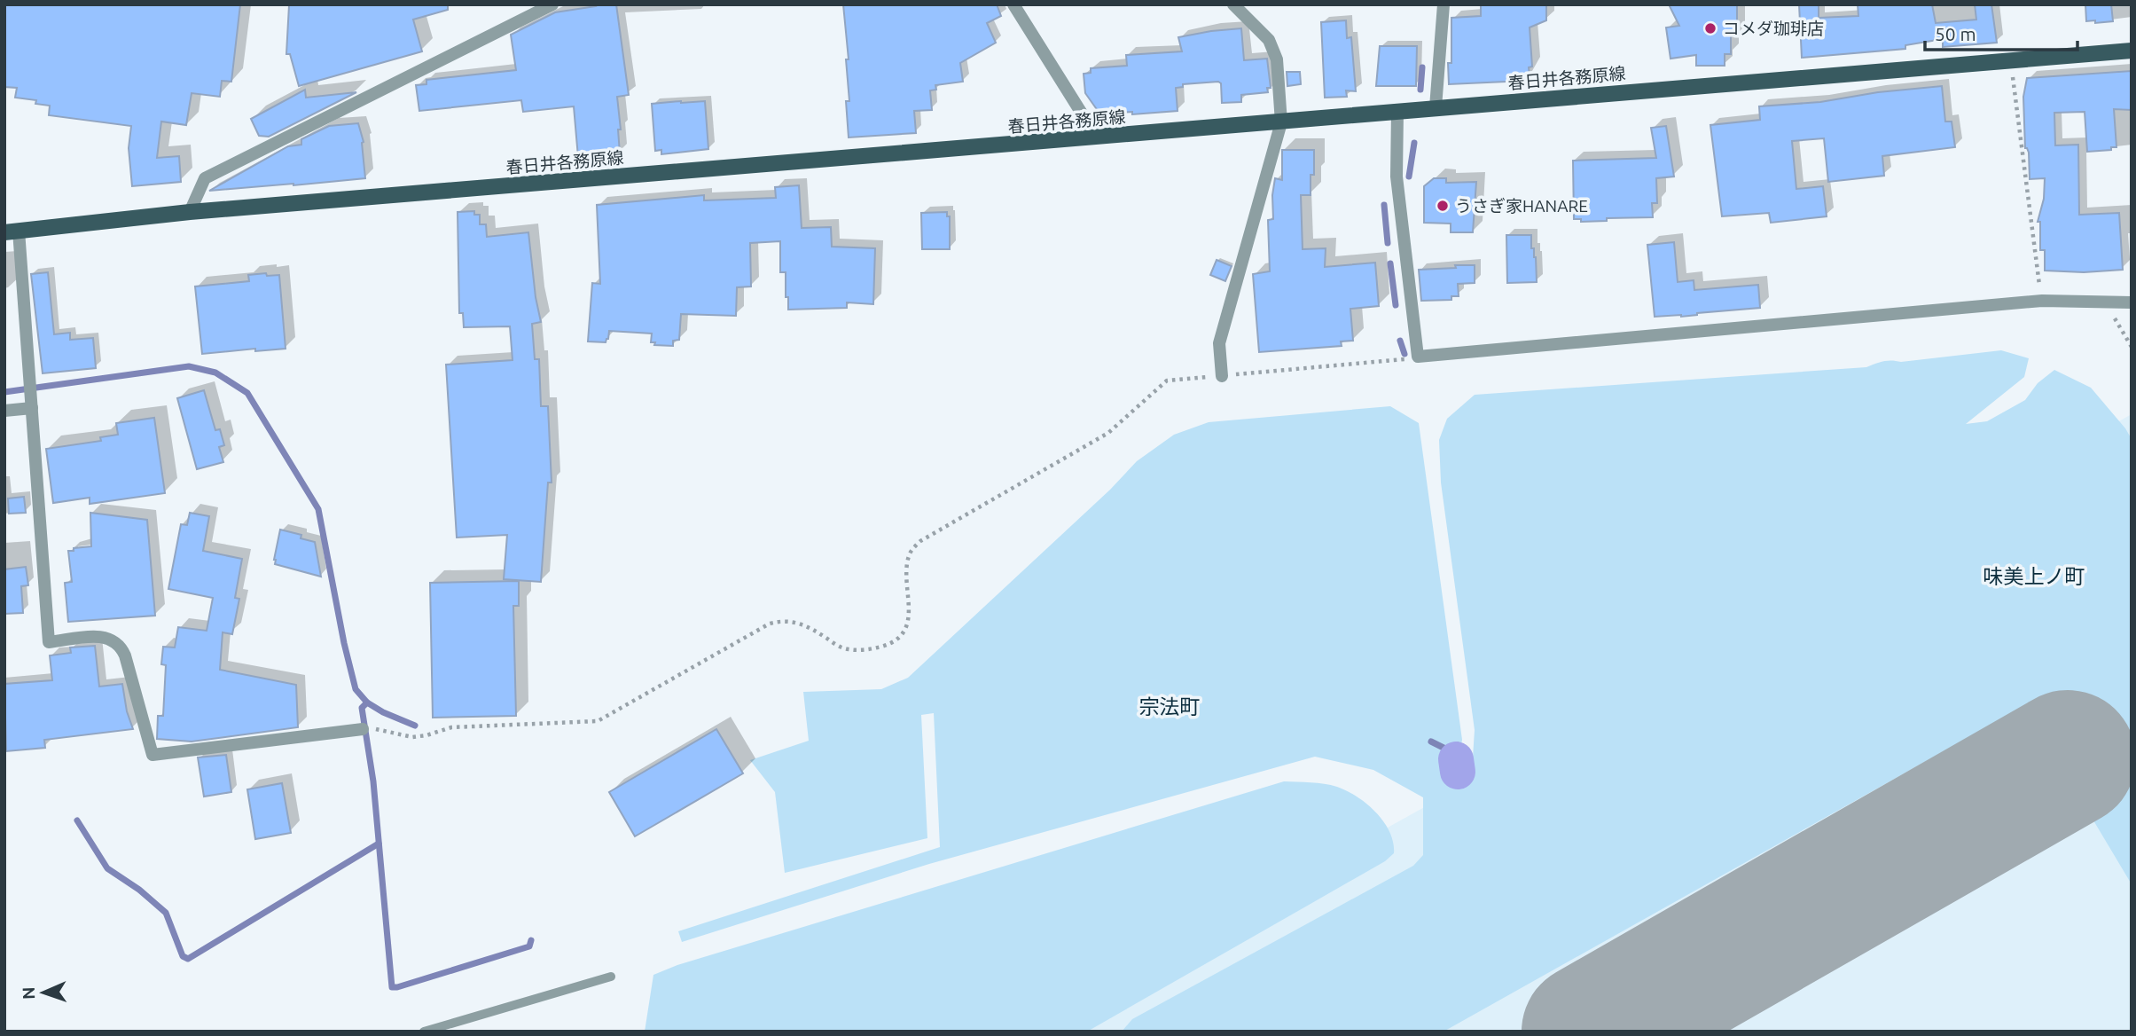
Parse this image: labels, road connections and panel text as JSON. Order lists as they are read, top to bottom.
{
  "streets": {
    "main road": ["春日井各務原線"]
  },
  "districts": ["味美上ノ町", "宗法町"],
  "places": ["コメダ珈琲店", "うさぎ家HANARE"],
  "scale_bar": "50 m",
  "north": "left"
}
